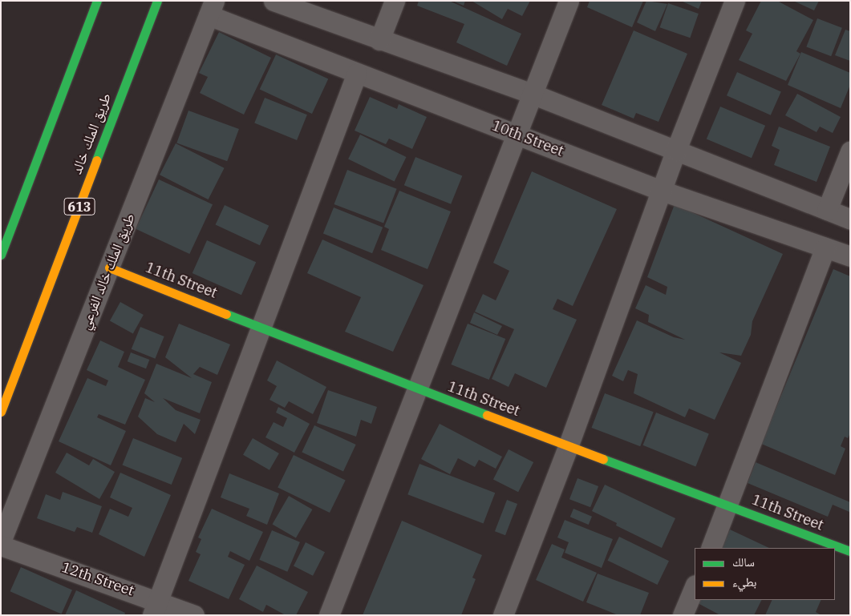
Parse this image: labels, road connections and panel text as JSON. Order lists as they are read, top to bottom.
{
  "streets": {
    "main road": ["طريق الملك خالد", "613", "11th Street"],
    "street": ["10th Street", "طريق الملك خالد الفرعي", "12th Street"]
  },
  "crossings": [
    ["10th Street", "طريق الملك خالد الفرعي"],
    ["طريق الملك خالد الفرعي", "11th Street"]
  ],
  "legend": ["سالك", "بطيء"]
}
